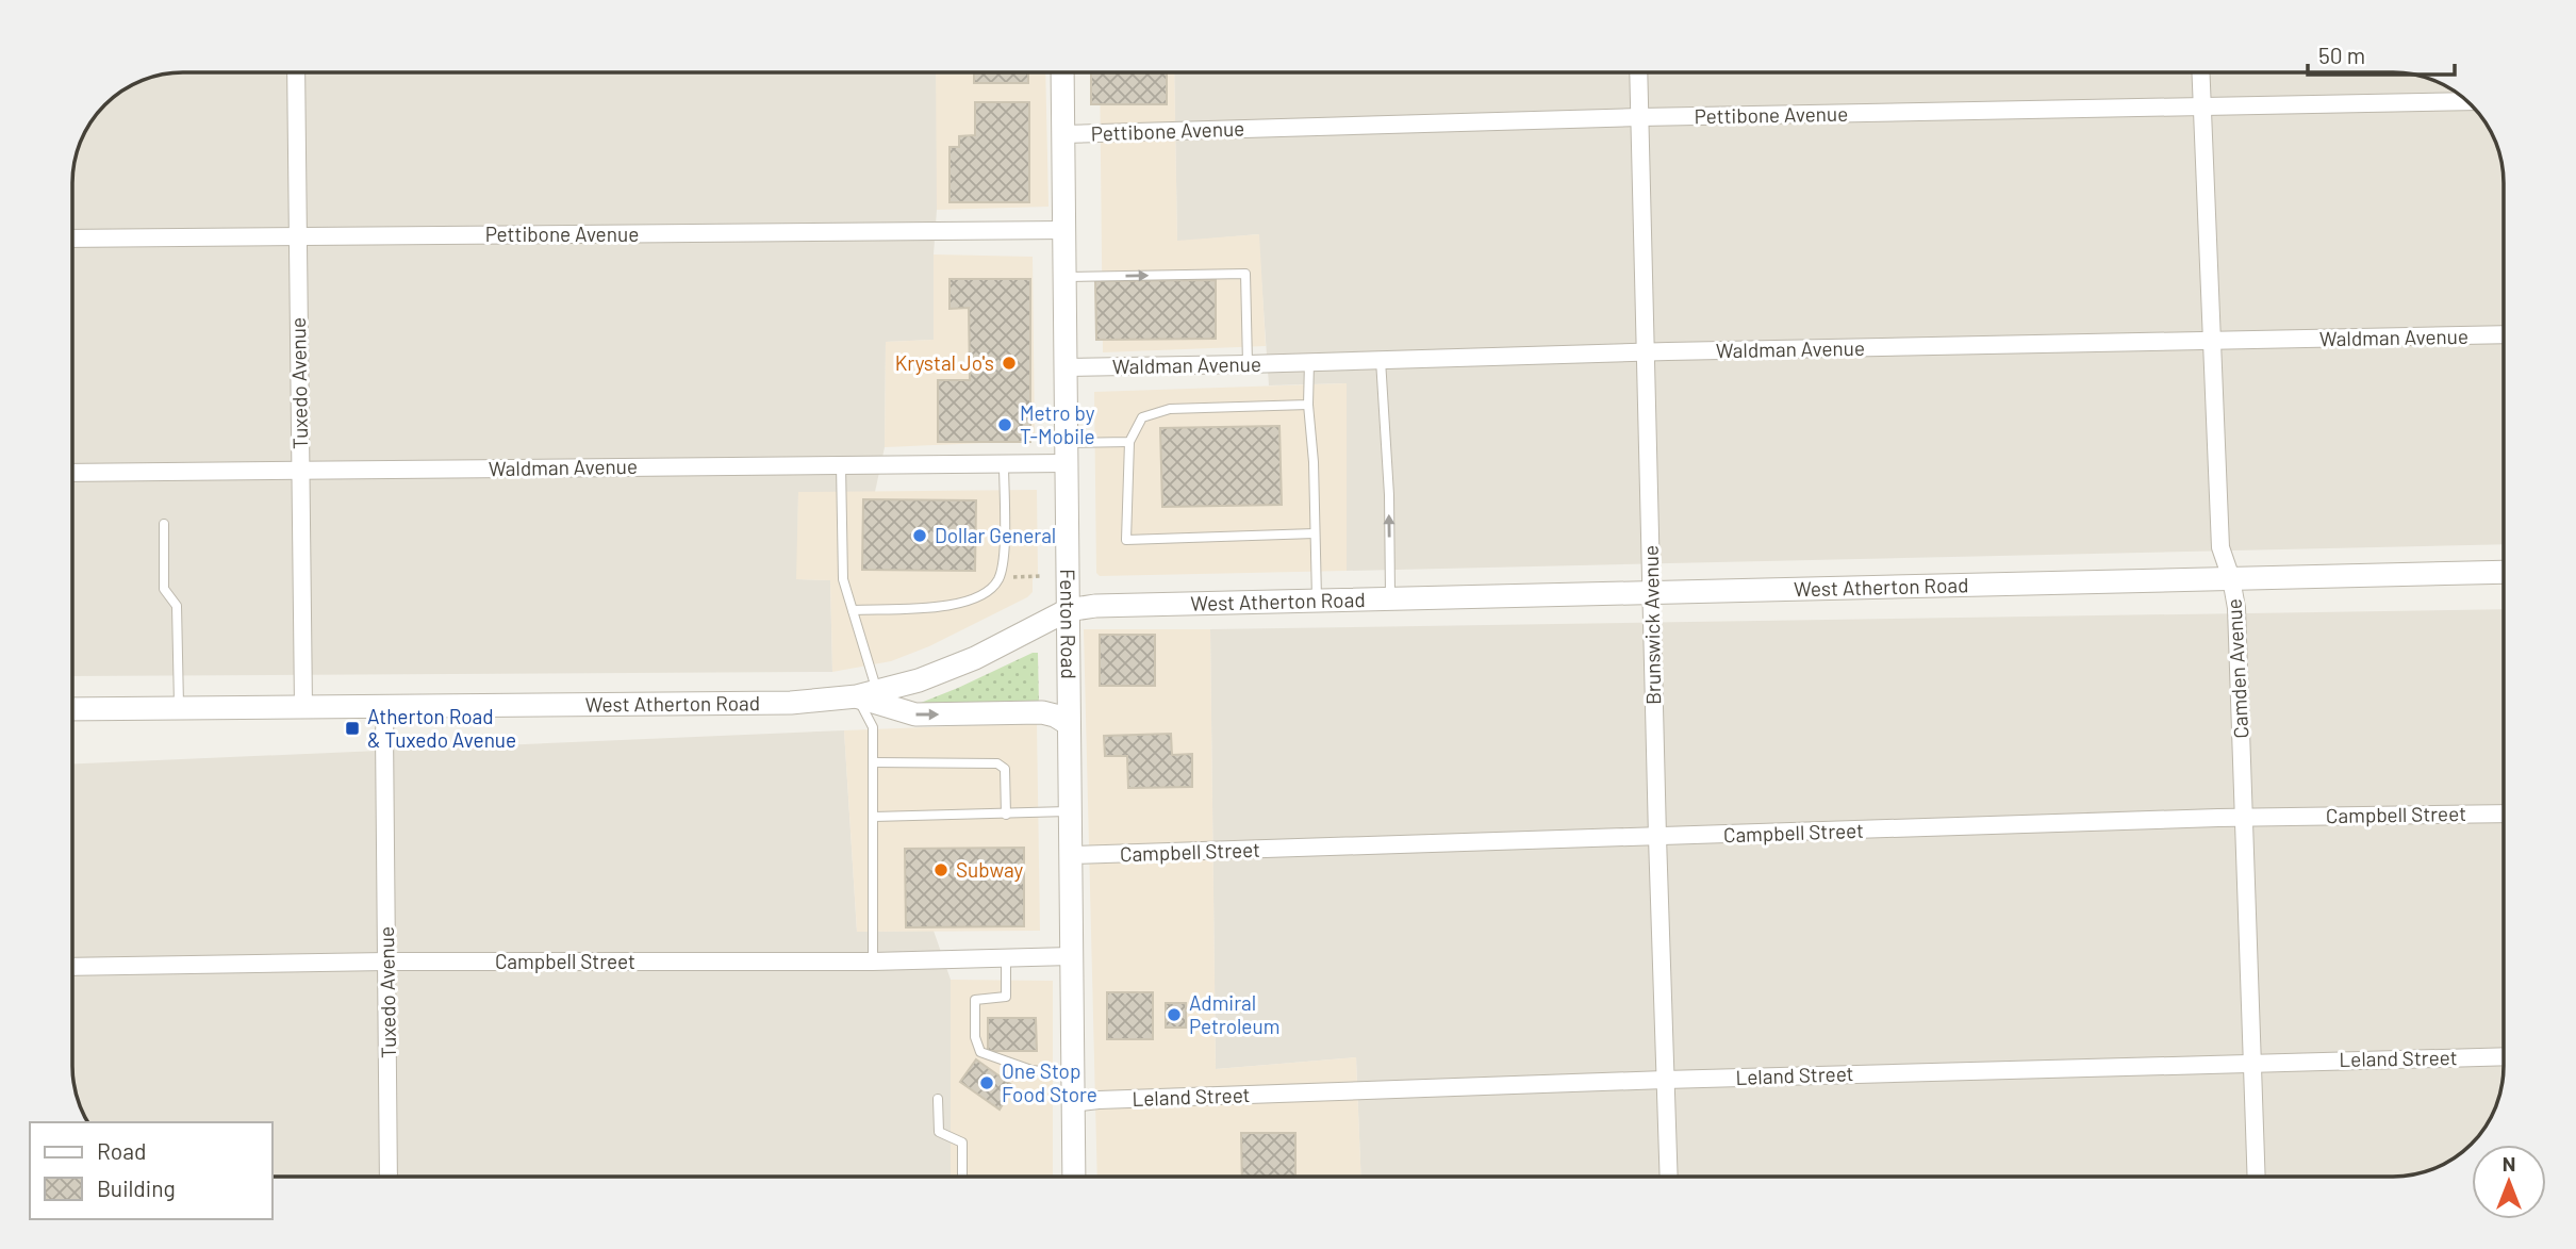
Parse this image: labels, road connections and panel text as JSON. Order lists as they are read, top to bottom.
{
  "streets": {
    "street": [
      "Pettibone Avenue",
      "Waldman Avenue",
      "Tuxedo Avenue",
      "West Atherton Road",
      "Fenton Road",
      "Brunswick Avenue",
      "Camden Avenue",
      "Campbell Street",
      "Leland Street"
    ]
  },
  "crossings": [
    ["Pettibone Avenue", "Tuxedo Avenue"],
    ["Pettibone Avenue", "Fenton Road"],
    ["Pettibone Avenue", "Brunswick Avenue"],
    ["Pettibone Avenue", "Camden Avenue"],
    ["Waldman Avenue", "Tuxedo Avenue"],
    ["Waldman Avenue", "Fenton Road"],
    ["Waldman Avenue", "Brunswick Avenue"],
    ["Waldman Avenue", "Camden Avenue"],
    ["Tuxedo Avenue", "West Atherton Road"],
    ["Tuxedo Avenue", "Campbell Street"],
    ["West Atherton Road", "Fenton Road"],
    ["West Atherton Road", "Brunswick Avenue"],
    ["West Atherton Road", "Camden Avenue"],
    ["Fenton Road", "Campbell Street"],
    ["Fenton Road", "Leland Street"],
    ["Brunswick Avenue", "Campbell Street"],
    ["Brunswick Avenue", "Leland Street"],
    ["Camden Avenue", "Campbell Street"],
    ["Camden Avenue", "Leland Street"]
  ],
  "places": {
    "other": [
      "Krystal Jo's",
      "Metro by T-Mobile",
      "Dollar General",
      "Subway",
      "Admiral Petroleum",
      "One Stop Food Store"
    ],
    "transit": ["Atherton Road & Tuxedo Avenue"]
  },
  "legend": ["Road", "Building"],
  "scale_bar": "50 m",
  "north": "top"
}
